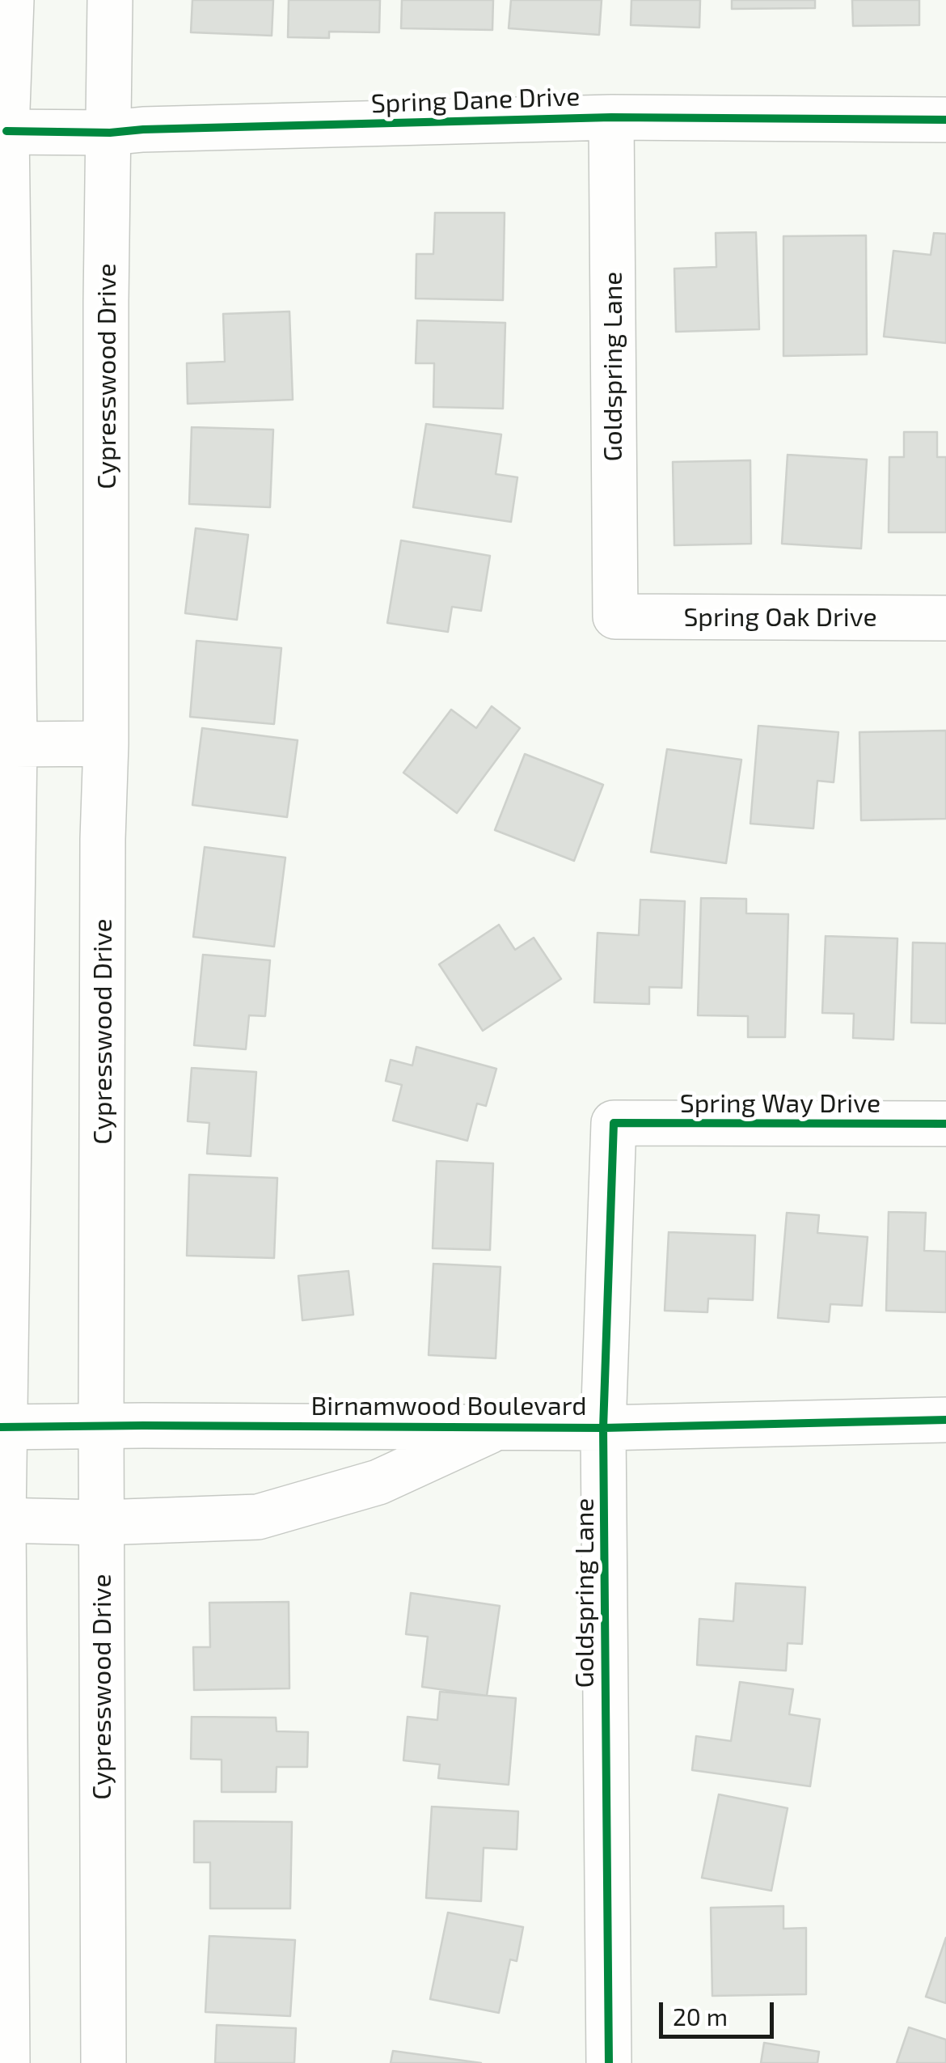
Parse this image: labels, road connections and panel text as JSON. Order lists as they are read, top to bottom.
{
  "streets": {
    "street": [
      "Spring Dane Drive",
      "Goldspring Lane",
      "Cypresswood Drive",
      "Spring Oak Drive",
      "Spring Way Drive",
      "Birnamwood Boulevard"
    ]
  },
  "crossings": [
    ["Spring Dane Drive", "Goldspring Lane"],
    ["Spring Dane Drive", "Cypresswood Drive"],
    ["Goldspring Lane", "Spring Oak Drive"],
    ["Goldspring Lane", "Spring Way Drive"],
    ["Goldspring Lane", "Birnamwood Boulevard"],
    ["Cypresswood Drive", "Birnamwood Boulevard"]
  ],
  "scale_bar": "20 m"
}
